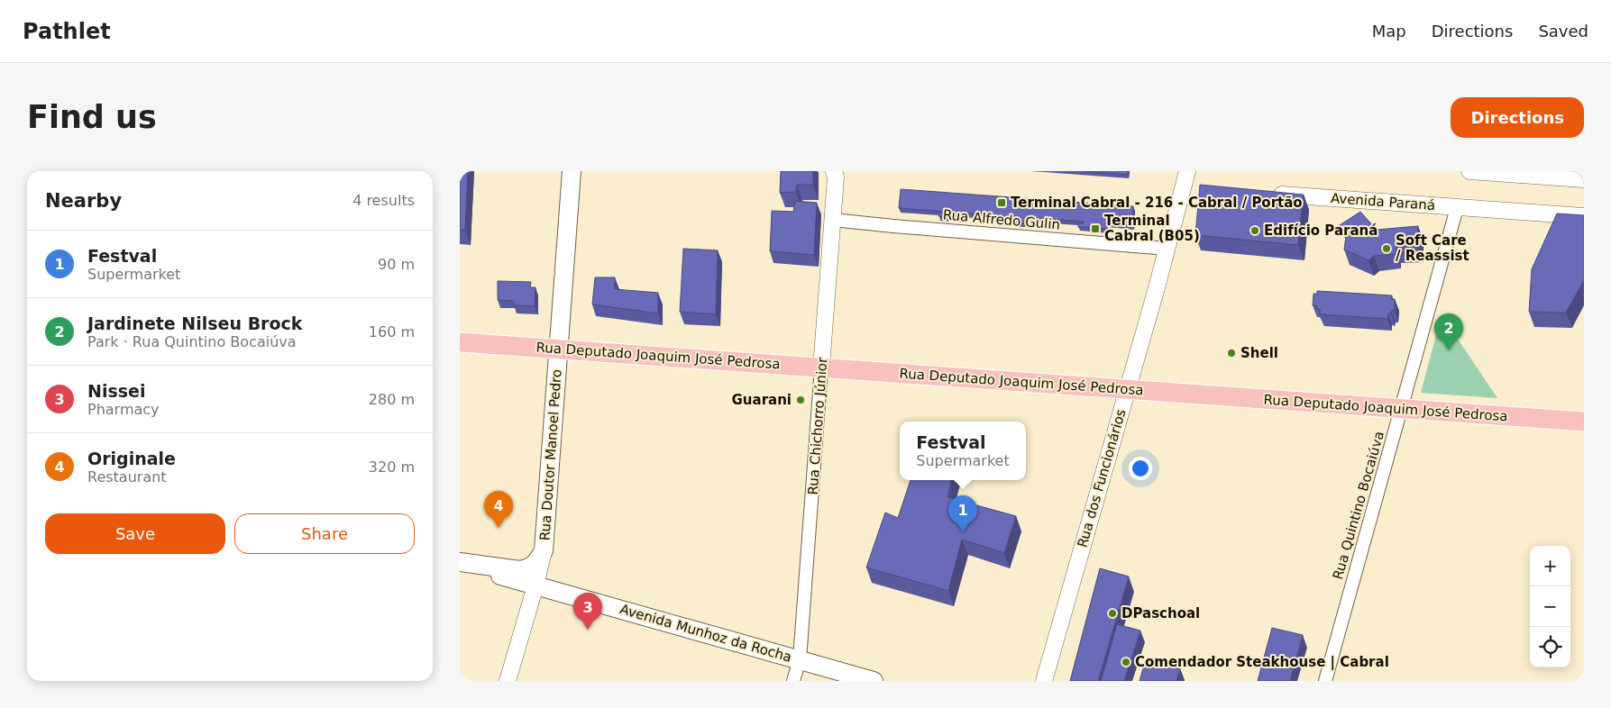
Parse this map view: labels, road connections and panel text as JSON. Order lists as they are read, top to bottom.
{
  "streets": {
    "main road": ["Rua Deputado Joaquim José Pedrosa", "Rua Doutor Manoel Pedro", "Avenida Munhoz da Rocha"],
    "street": [
      "Avenida Paraná",
      "Rua Alfredo Gulin",
      "Rua Chichorro Júnior",
      "Rua dos Funcionários",
      "Rua Quintino Bocaiúva"
    ]
  },
  "crossings": [
    ["Avenida Paraná", "Rua Quintino Bocaiúva"],
    ["Rua Alfredo Gulin", "Rua Chichorro Júnior"],
    ["Rua Alfredo Gulin", "Rua dos Funcionários"],
    ["Rua Deputado Joaquim José Pedrosa", "Rua Chichorro Júnior"],
    ["Rua Deputado Joaquim José Pedrosa", "Rua Doutor Manoel Pedro"],
    ["Rua Deputado Joaquim José Pedrosa", "Rua dos Funcionários"],
    ["Rua Deputado Joaquim José Pedrosa", "Rua Quintino Bocaiúva"],
    ["Rua Chichorro Júnior", "Avenida Munhoz da Rocha"],
    ["Rua Doutor Manoel Pedro", "Avenida Munhoz da Rocha"]
  ],
  "places": {
    "transit": ["Terminal Cabral - 216 - Cabral / Portão", "Terminal Cabral (B05)"],
    "other": [
      "Edifício Paraná",
      "Soft Care / Reassist",
      "Shell",
      "Guarani",
      "DPaschoal",
      "Comendador Steakhouse | Cabral"
    ]
  },
  "page": {
    "header": "Pathlet",
    "nav": ["Map", "Directions", "Saved"],
    "buttons": [
      "Directions",
      ["Save", "Share"]
    ],
    "title": "Find us",
    "heading": ["Nearby", "4 results"],
    "list": [
      {
        "mark": "1",
        "name": "Festval",
        "note": "Supermarket",
        "value": "90 m"
      },
      {
        "mark": "2",
        "name": "Jardinete Nilseu Brock",
        "note": "Park · Rua Quintino Bocaiúva",
        "value": "160 m"
      },
      {
        "mark": "3",
        "name": "Nissei",
        "note": "Pharmacy",
        "value": "280 m"
      },
      {
        "mark": "4",
        "name": "Originale",
        "note": "Restaurant",
        "value": "320 m"
      }
    ],
    "pins": [
      "2",
      "4",
      "1",
      "3"
    ],
    "popup": ["Festval", "Supermarket"],
    "map_buttons": ["+", "−"]
  }
}
